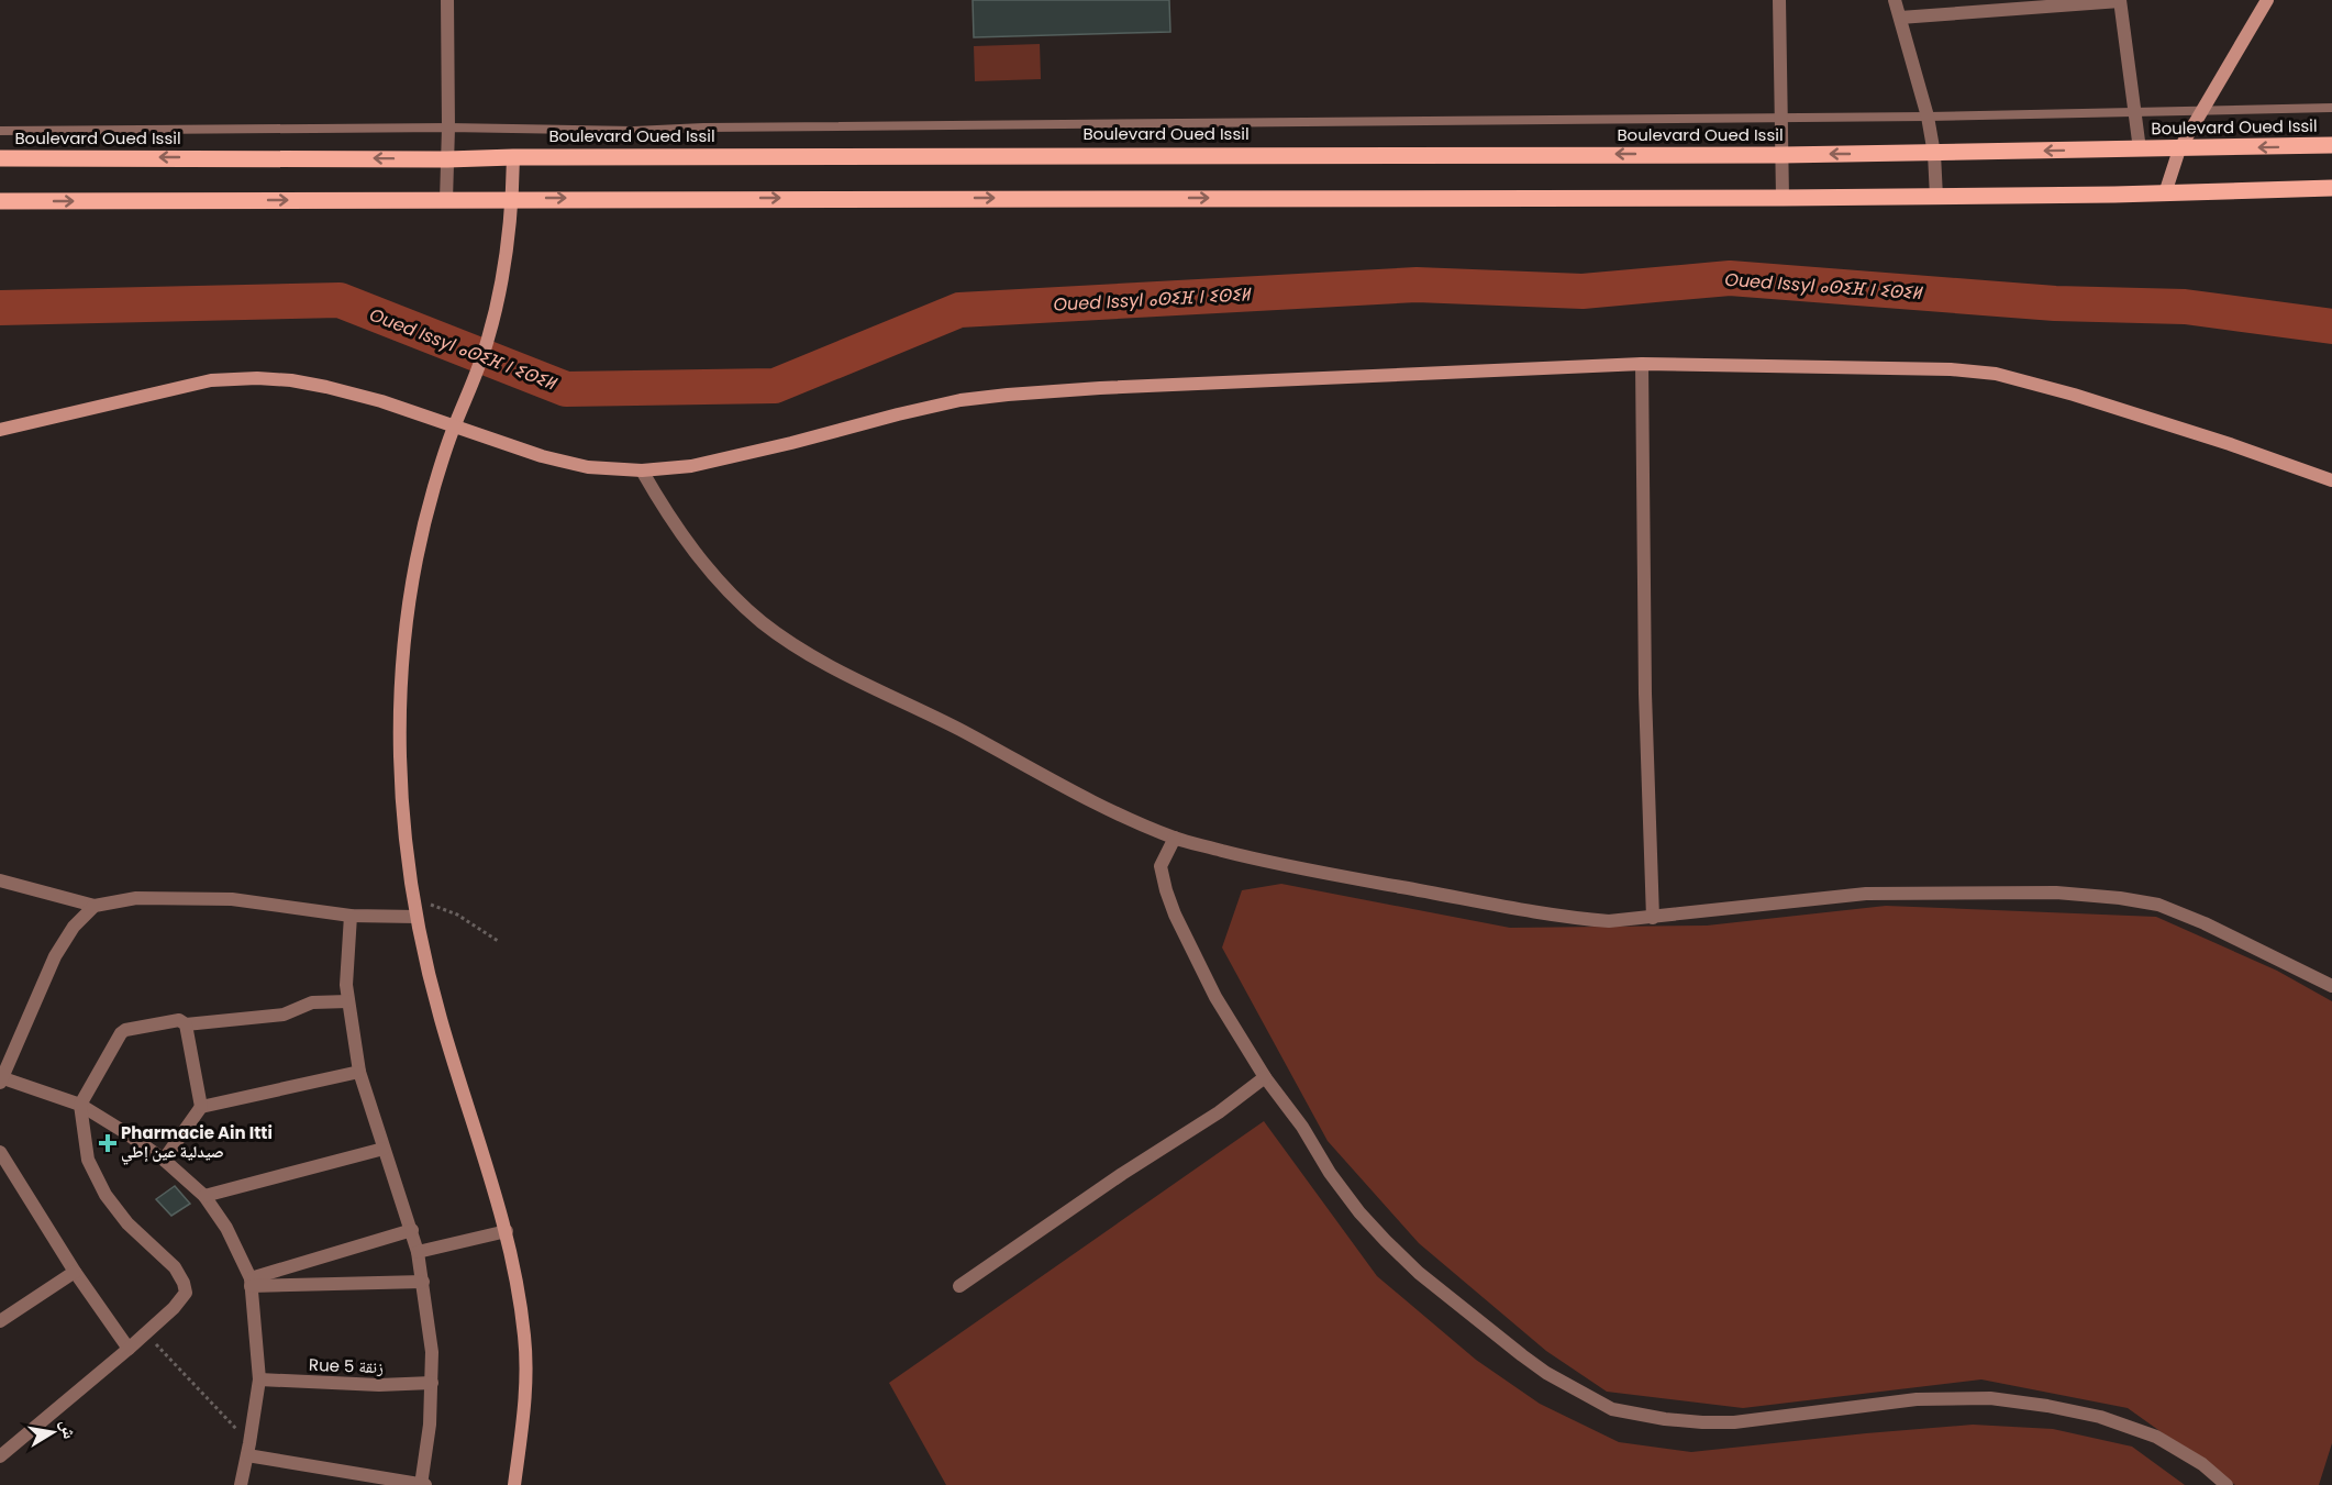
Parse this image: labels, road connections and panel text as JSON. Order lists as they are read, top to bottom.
{
  "streets": {
    "main road": ["Boulevard Oued Issil"],
    "street": ["Rue 5 زنقة"]
  },
  "water": ["Oued Issyl ⴰⵙⵉⴼ ⵏ ⵉⵙⵉⵍ"],
  "places": {
    "health": ["Pharmacie Ain Itti صيدلية عين إطي"]
  },
  "north": "right"
}
